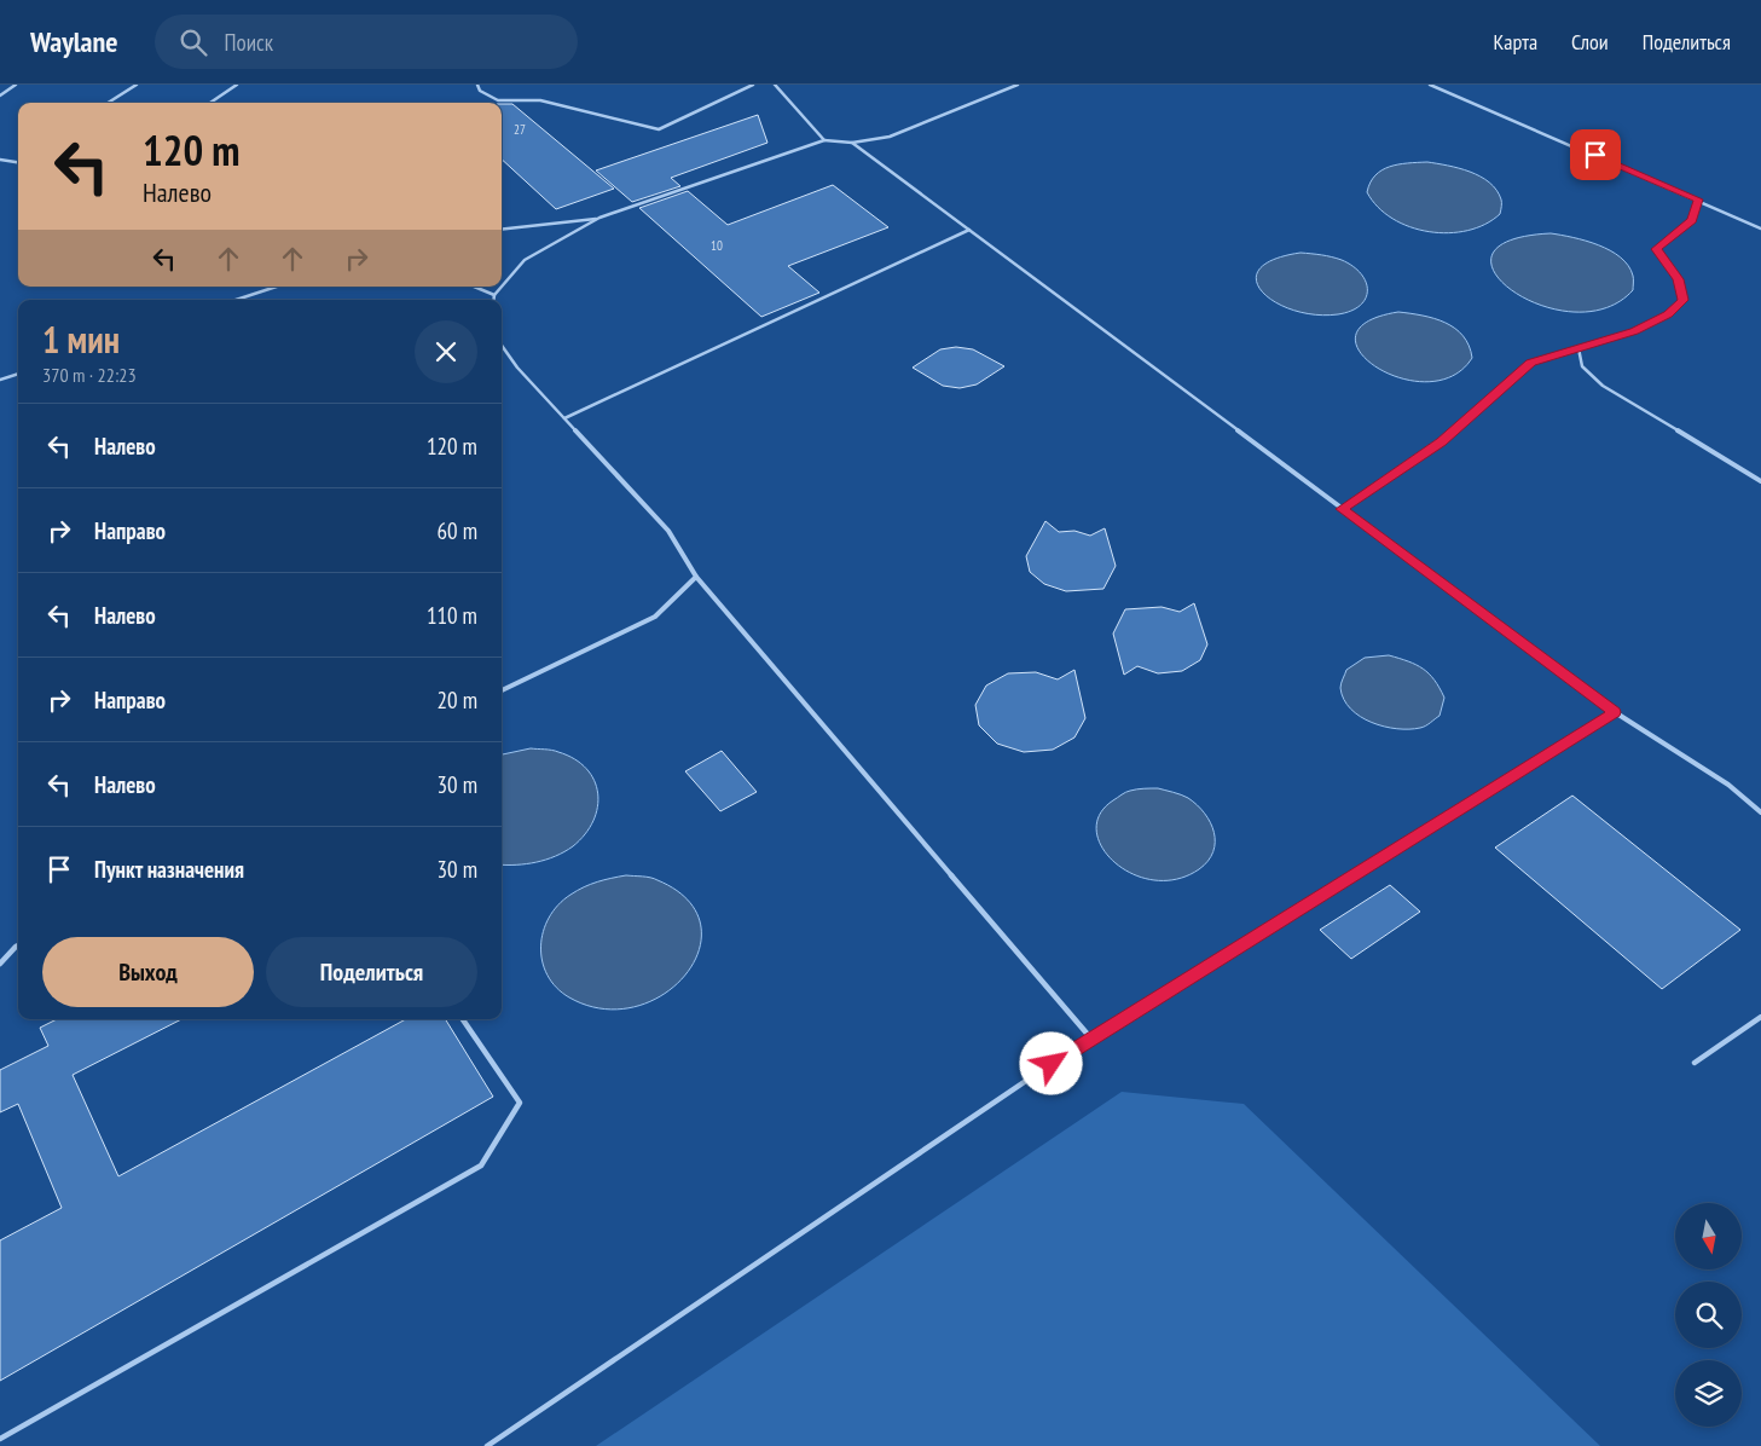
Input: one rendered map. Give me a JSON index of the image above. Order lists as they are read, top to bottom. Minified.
{"house_numbers":["27","10"],"north":"bottom","page":{"header":"Waylane","search":"Поиск","nav":["Карта","Слои","Поделиться"],"turn":["120 m","Налево"],"heading":["1 мин","370 m · 22:23"],"list":[{"name":"Налево","value":"120 m"},{"name":"Направо","value":"60 m"},{"name":"Налево","value":"110 m"},{"name":"Направо","value":"20 m"},{"name":"Налево","value":"30 m"},{"name":"Пункт назначения","value":"30 m"}],"buttons":["Выход","Поделиться"]}}
